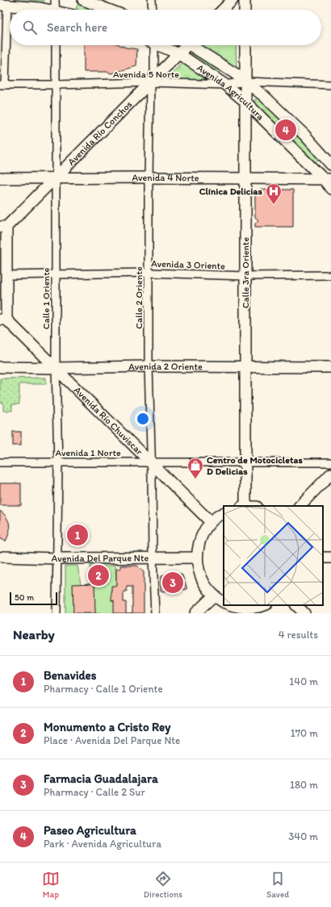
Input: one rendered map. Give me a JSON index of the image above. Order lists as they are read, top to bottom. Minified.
{"streets":{"main road":["Avenida Agricultura","Avenida Río Conchos","Avenida 4 Norte","Calle 3ra Oriente","Avenida 2 Oriente","Avenida Río Chuviscar","Avenida Del Parque Nte"],"street":["Avenida 5 Norte","Avenida 3 Oriente","Calle 2 Oriente","Calle 1 Oriente","Avenida 1 Norte"]},"crossings":[["Avenida 5 Norte","Avenida Agricultura"],["Avenida 5 Norte","Avenida Río Conchos"],["Avenida 5 Norte","Calle 3ra Oriente"],["Avenida 5 Norte","Calle 2 Oriente"],["Avenida 5 Norte","Calle 1 Oriente"],["Avenida Agricultura","Avenida Río Conchos"],["Avenida Agricultura","Avenida 4 Norte"],["Avenida Agricultura","Calle 3ra Oriente"],["Avenida Río Conchos","Avenida 4 Norte"],["Avenida Río Conchos","Calle 2 Oriente"],["Avenida Río Conchos","Calle 1 Oriente"],["Avenida 4 Norte","Calle 3ra Oriente"],["Avenida 4 Norte","Calle 2 Oriente"],["Avenida 4 Norte","Calle 1 Oriente"],["Avenida 3 Oriente","Calle 3ra Oriente"],["Avenida 3 Oriente","Calle 2 Oriente"],["Avenida 3 Oriente","Calle 1 Oriente"],["Calle 3ra Oriente","Avenida 2 Oriente"],["Calle 3ra Oriente","Avenida 1 Norte"],["Calle 2 Oriente","Avenida 2 Oriente"],["Calle 2 Oriente","Avenida Río Chuviscar"],["Calle 2 Oriente","Avenida 1 Norte"],["Calle 2 Oriente","Avenida Del Parque Nte"],["Calle 1 Oriente","Avenida 2 Oriente"],["Calle 1 Oriente","Avenida Río Chuviscar"],["Calle 1 Oriente","Avenida 1 Norte"],["Calle 1 Oriente","Avenida Del Parque Nte"],["Avenida 2 Oriente","Avenida Río Chuviscar"],["Avenida Río Chuviscar","Avenida 1 Norte"]],"places":{"hospital":["Clínica Delicias"],"shop":["Centro de Motocicletas D Delicias"]},"scale_bar":"50 m","page":{"search":"Search here","pins":["4","1","2","3"],"scale":"50 m","heading":["Nearby","4 results"],"list":[{"mark":"1","name":"Benavides","note":"Pharmacy · Calle 1 Oriente","value":"140 m"},{"mark":"2","name":"Monumento a Cristo Rey","note":"Place · Avenida Del Parque Nte","value":"170 m"},{"mark":"3","name":"Farmacia Guadalajara","note":"Pharmacy · Calle 2 Sur","value":"180 m"},{"mark":"4","name":"Paseo Agricultura","note":"Park · Avenida Agricultura","value":"340 m"}],"nav":["Map","Directions","Saved"]}}
